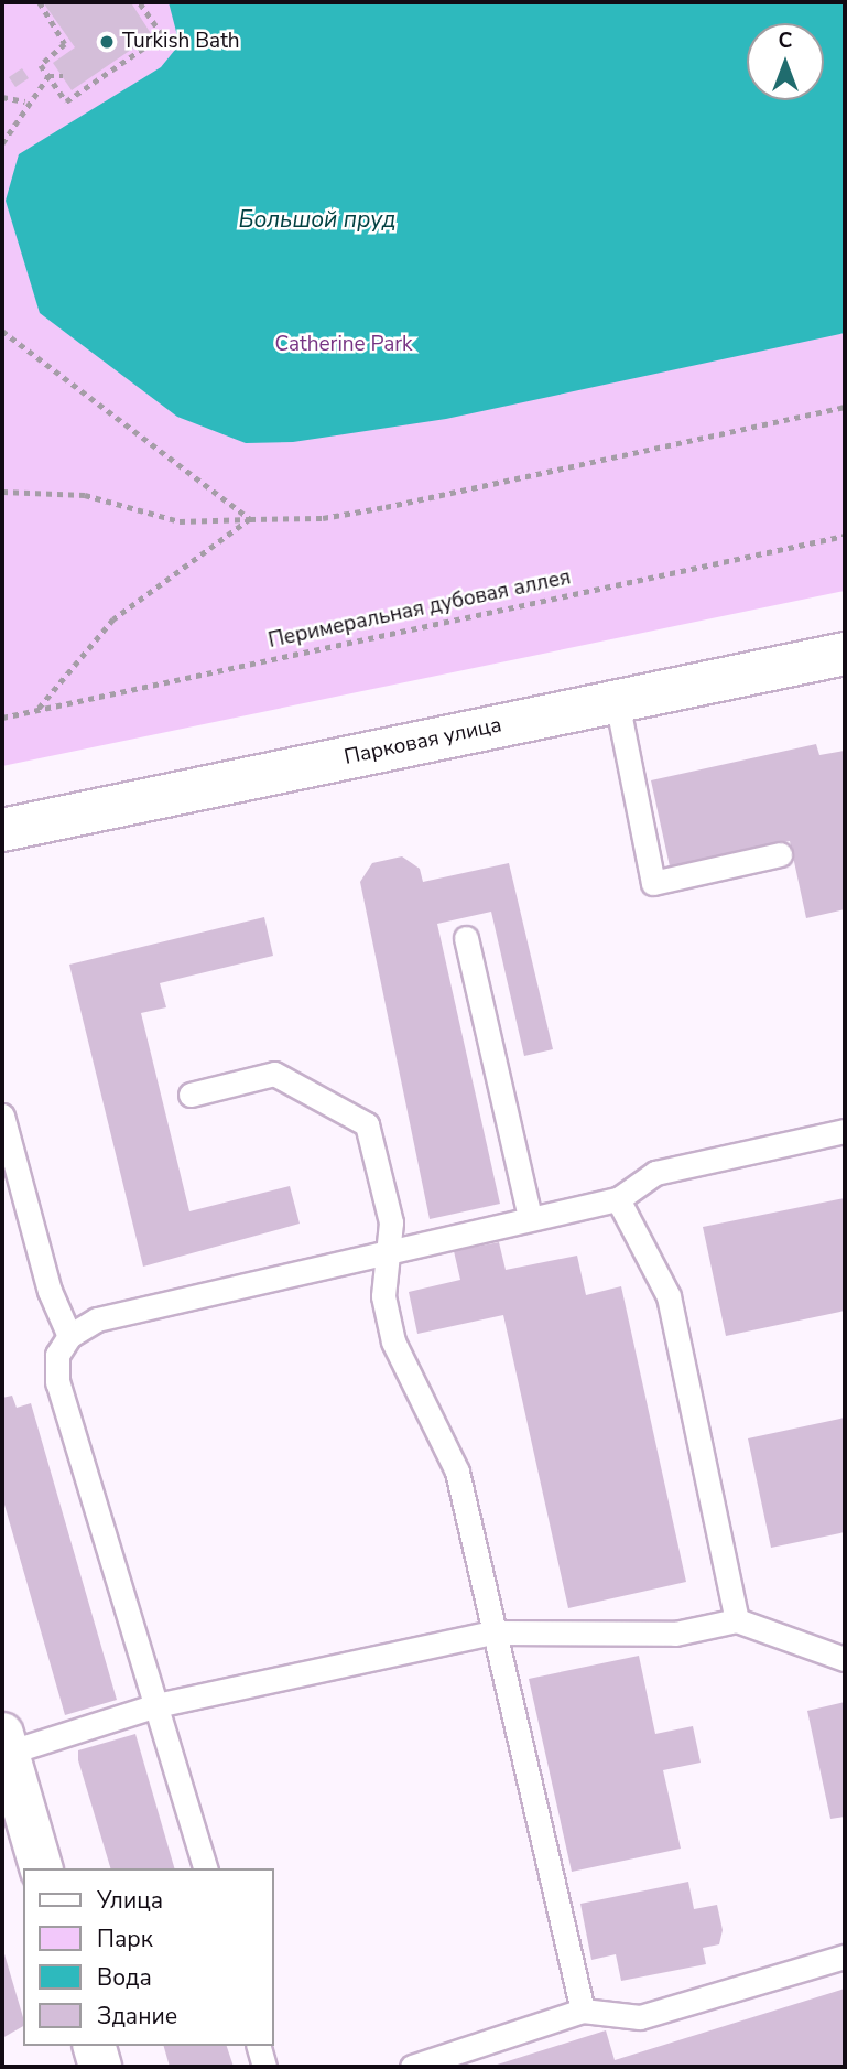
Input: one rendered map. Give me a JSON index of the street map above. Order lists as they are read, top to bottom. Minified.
{"streets":{"main road":["Парковая улица"],"path":["Перимеральная дубовая аллея"]},"water":["Большой пруд"],"parks":["Catherine Park"],"places":["Turkish Bath"],"legend":["Улица","Парк","Вода","Здание"],"north":"top"}
